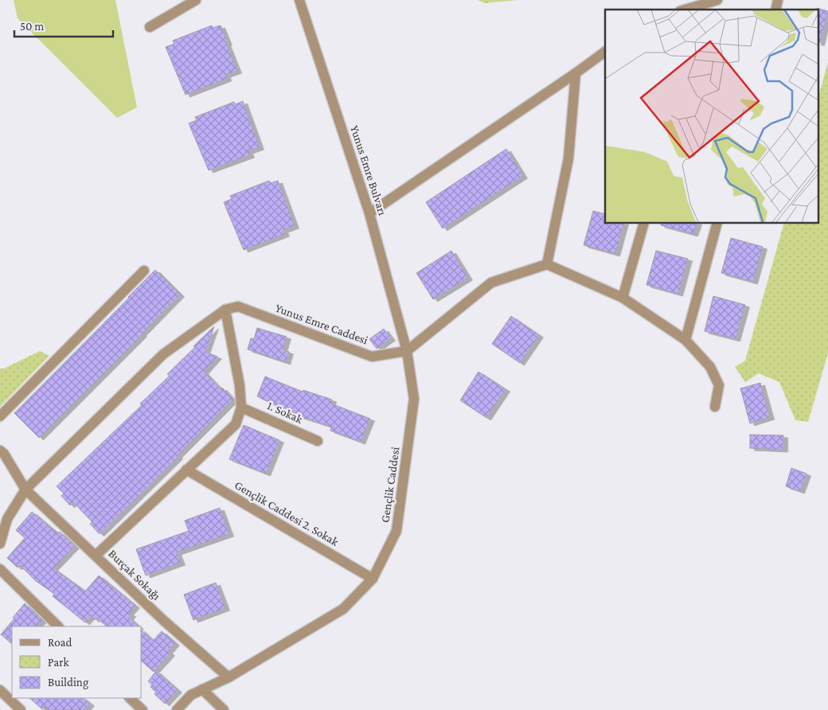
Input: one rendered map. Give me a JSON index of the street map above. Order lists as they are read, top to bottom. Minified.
{"streets":{"street":["Yunus Emre Bulvarı","Yunus Emre Caddesi","1. Sokak","Gençlik Caddesi","Gençlik Caddesi 2. Sokak","Burçak Sokağı"]},"crossings":[["Yunus Emre Bulvarı","Yunus Emre Caddesi"],["Yunus Emre Bulvarı","Gençlik Caddesi"],["Yunus Emre Caddesi","Gençlik Caddesi"],["Gençlik Caddesi","Gençlik Caddesi 2. Sokak"],["Gençlik Caddesi","Burçak Sokağı"]],"legend":["Road","Park","Building"],"scale_bar":"50 m"}
